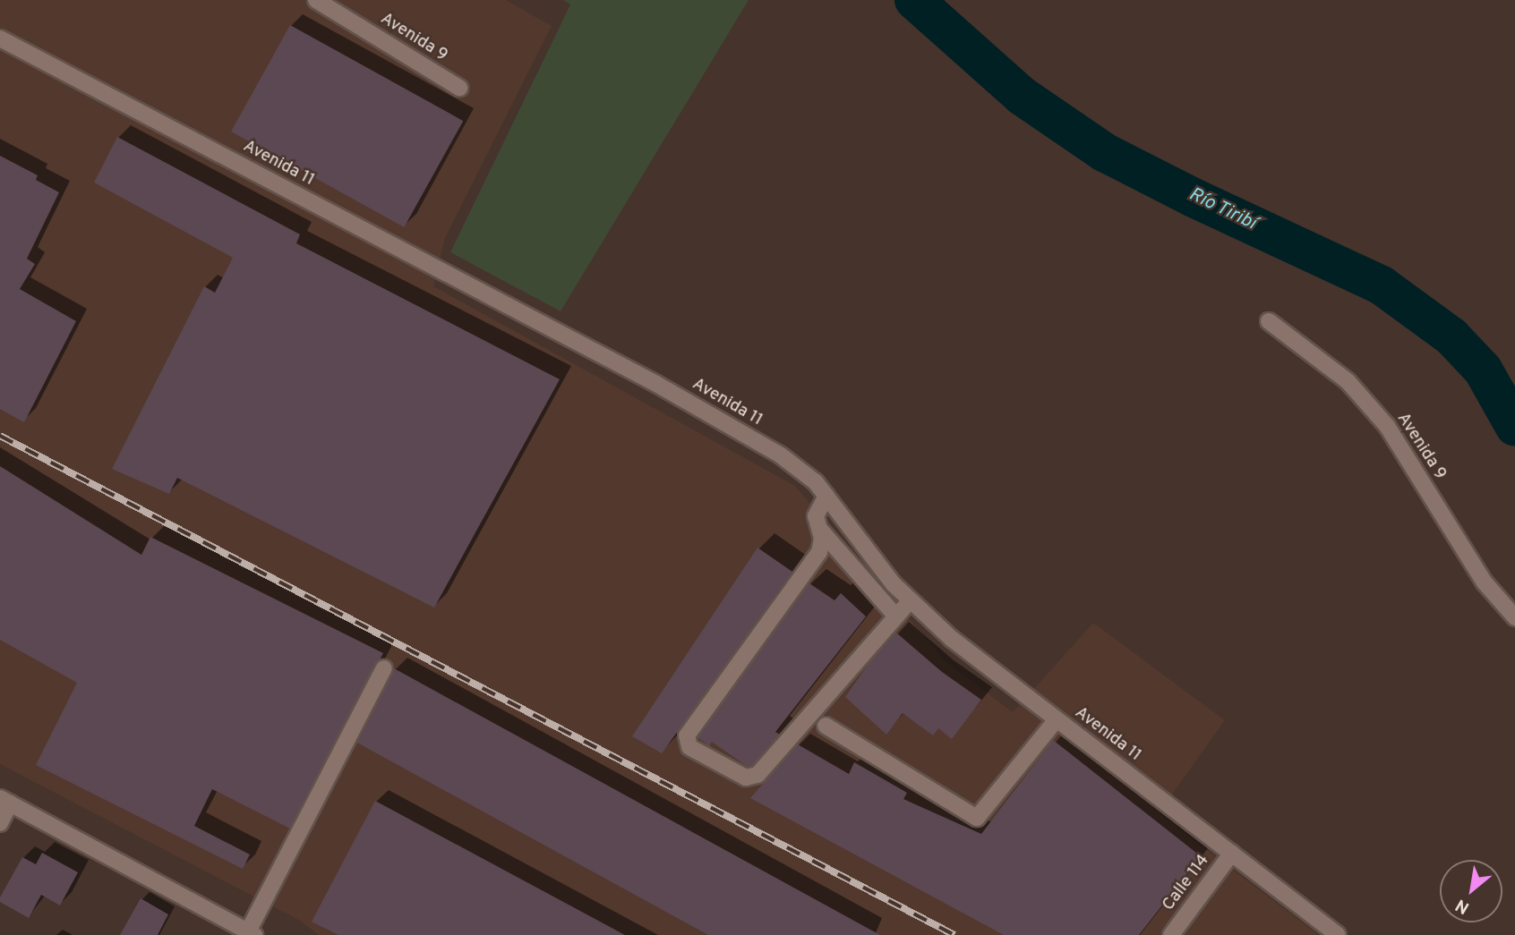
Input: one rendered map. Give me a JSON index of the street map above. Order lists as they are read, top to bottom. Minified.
{"streets":{"street":["Avenida 9","Avenida 11","Calle 114"]},"crossings":[["Avenida 11","Calle 114"]],"water":["Río Tiribí"],"north":"bottom left"}
